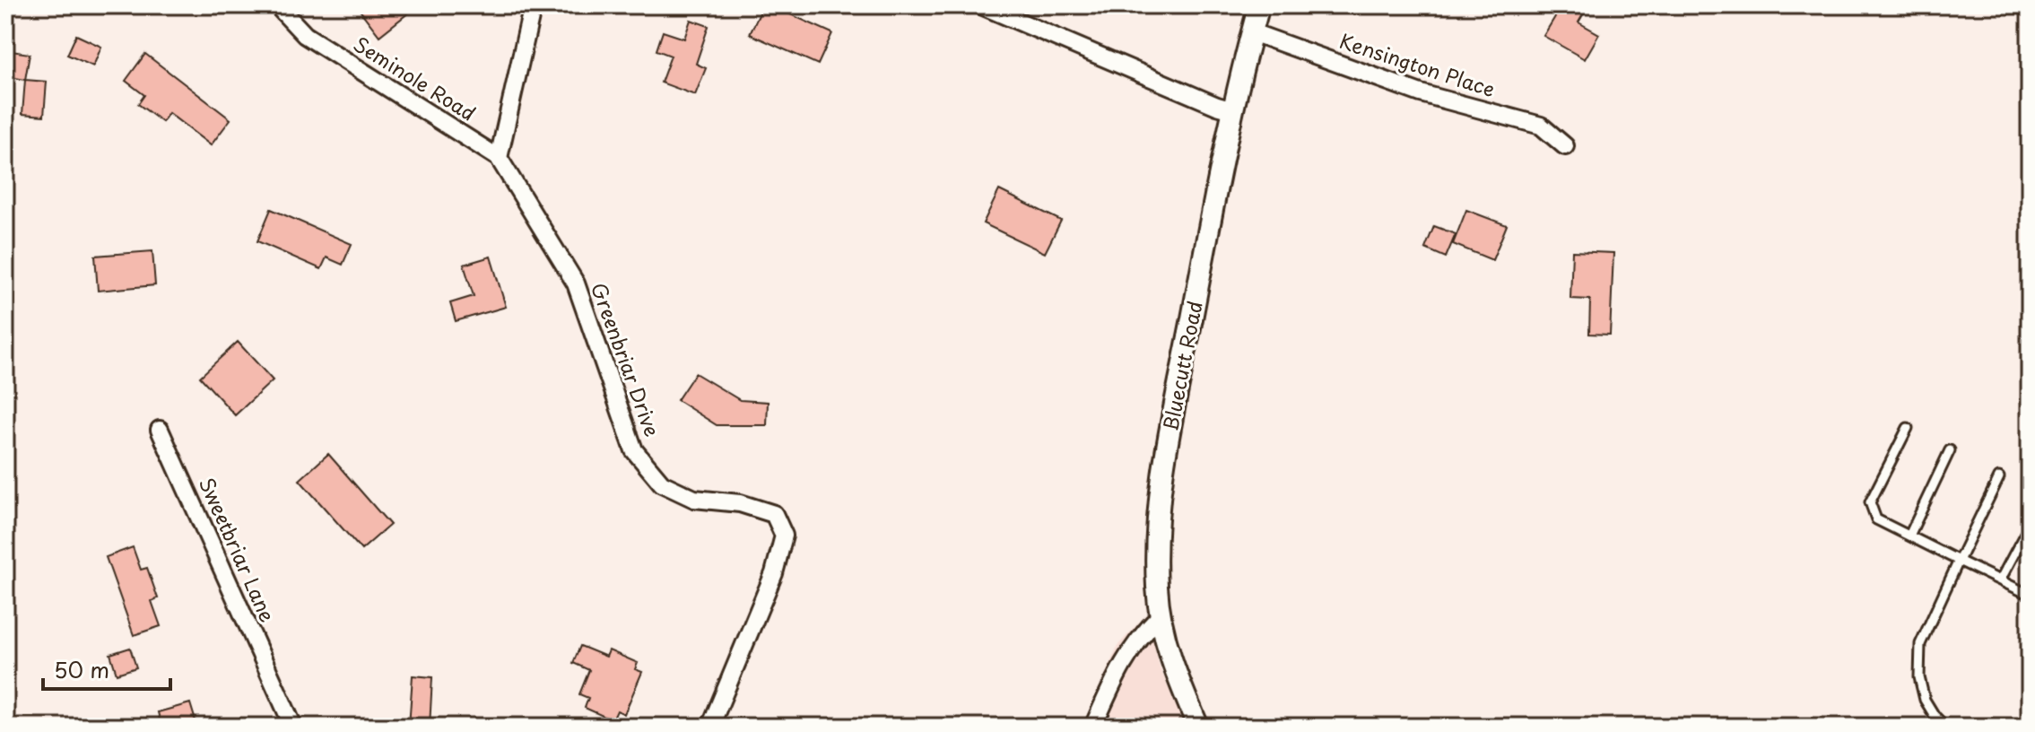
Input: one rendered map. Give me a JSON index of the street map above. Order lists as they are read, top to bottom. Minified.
{"streets":{"street":["Kensington Place","Seminole Road","Greenbriar Drive","Bluecutt Road","Sweetbriar Lane"]},"crossings":[["Kensington Place","Bluecutt Road"],["Seminole Road","Greenbriar Drive"]],"scale_bar":"50 m"}
